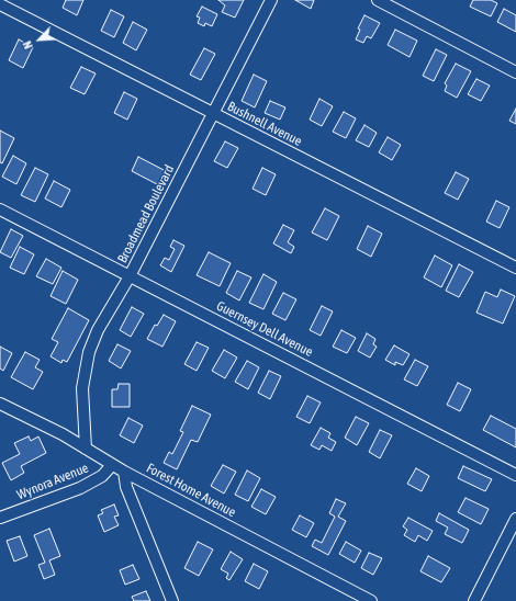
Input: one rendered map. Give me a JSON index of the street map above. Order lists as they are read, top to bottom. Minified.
{"streets":{"street":["Bushnell Avenue","Broadmead Boulevard","Guernsey Dell Avenue","Wynora Avenue","Forest Home Avenue"]},"crossings":[["Bushnell Avenue","Broadmead Boulevard"],["Broadmead Boulevard","Guernsey Dell Avenue"],["Broadmead Boulevard","Forest Home Avenue"],["Wynora Avenue","Forest Home Avenue"]],"north":"bottom left"}
